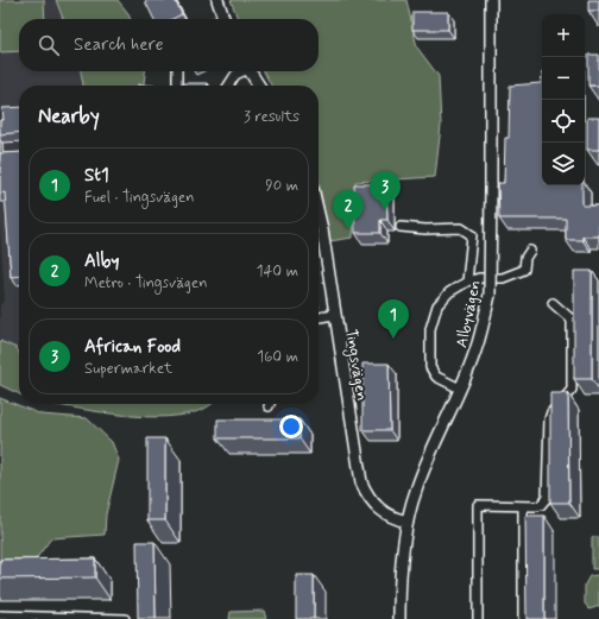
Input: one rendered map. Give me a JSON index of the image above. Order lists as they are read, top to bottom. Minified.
{"streets":{"street":["Albyvägen","Tingsvägen"]},"crossings":[["Albyvägen","Tingsvägen"]],"page":{"map_buttons":["+","−"],"search":"Search here","heading":["Nearby","3 results"],"list":[{"mark":"1","name":"St1","note":"Fuel · Tingsvägen","value":"90 m"},{"mark":"2","name":"Alby","note":"Metro · Tingsvägen","value":"140 m"},{"mark":"3","name":"African Food","note":"Supermarket","value":"160 m"}],"pins":["3","2","1"]}}
